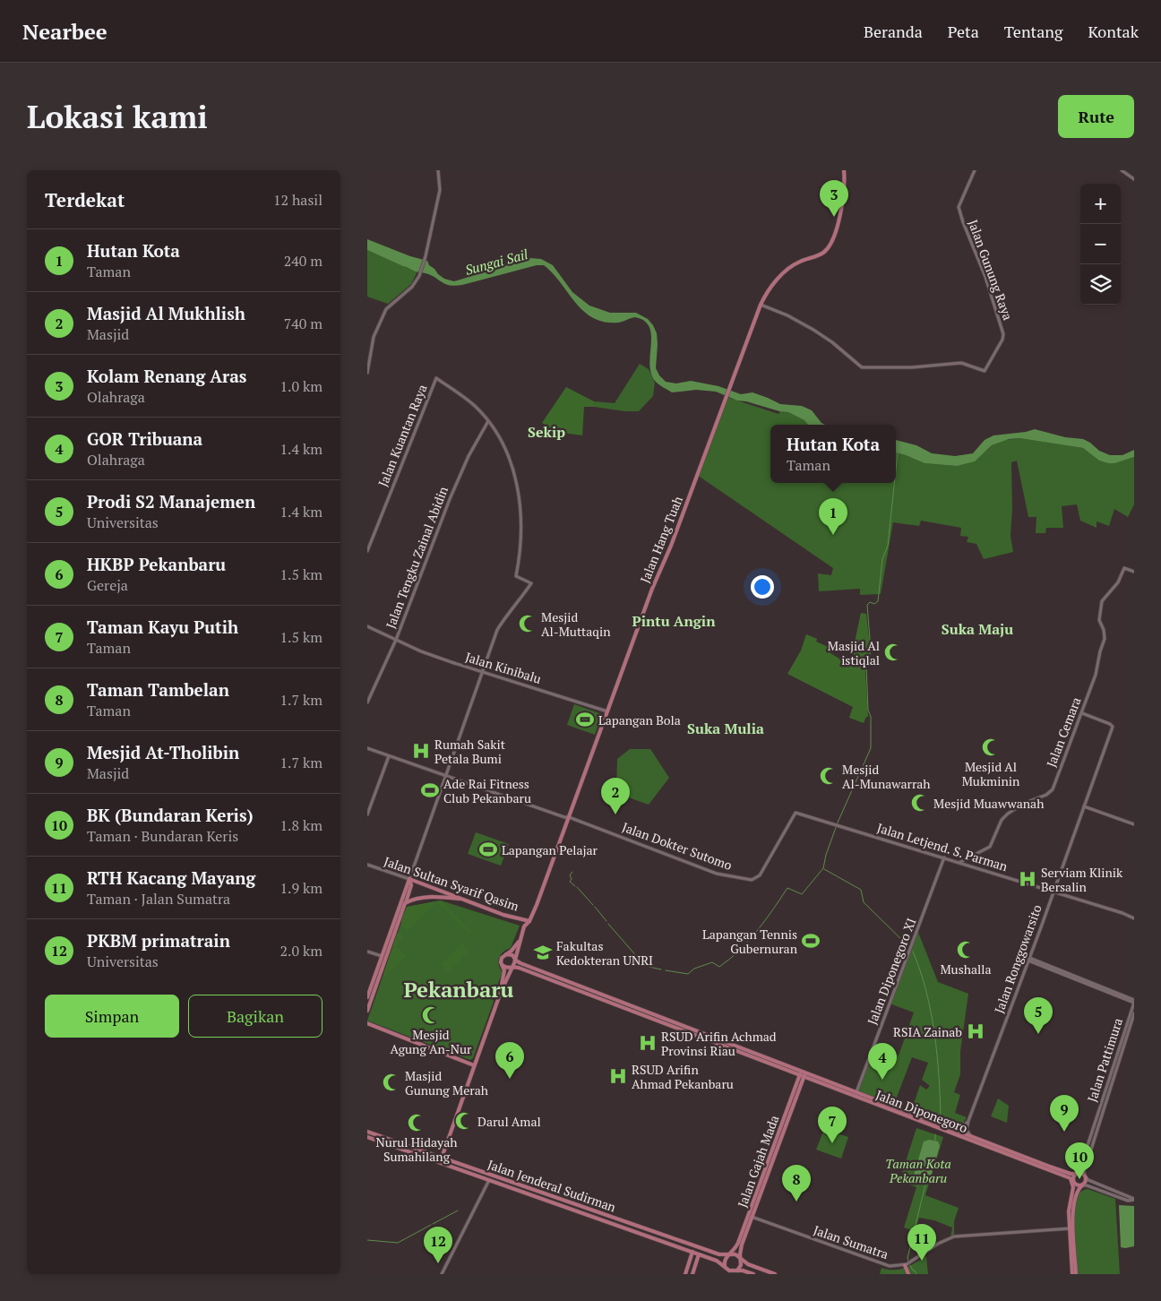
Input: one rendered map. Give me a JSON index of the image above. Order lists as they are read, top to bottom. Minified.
{"streets":{"main road":["Jalan Hang Tuah","Jalan Sultan Syarif Qasim","Jalan Diponegoro","Jalan Gajah Mada","Jalan Jenderal Sudirman"],"street":["Jalan Gunung Raya","Jalan Kuantan Raya","Jalan Tengku Zainal Abidin","Jalan Kinibalu","Jalan Cemara","Jalan Dokter Sutomo","Jalan Letjend. S. Parman","Jalan Ronggowarsito","Jalan Diponegoro XI","Jalan Pattimura","Jalan Sumatra"]},"crossings":[["Jalan Gunung Raya","Jalan Hang Tuah"],["Jalan Kuantan Raya","Jalan Tengku Zainal Abidin"],["Jalan Hang Tuah","Jalan Kinibalu"],["Jalan Hang Tuah","Jalan Dokter Sutomo"],["Jalan Hang Tuah","Jalan Sultan Syarif Qasim"],["Jalan Hang Tuah","Jalan Diponegoro"],["Jalan Tengku Zainal Abidin","Jalan Kinibalu"],["Jalan Cemara","Jalan Letjend. S. Parman"],["Jalan Cemara","Jalan Ronggowarsito"],["Jalan Dokter Sutomo","Jalan Letjend. S. Parman"],["Jalan Letjend. S. Parman","Jalan Ronggowarsito"],["Jalan Letjend. S. Parman","Jalan Diponegoro XI"],["Jalan Ronggowarsito","Jalan Diponegoro"],["Jalan Diponegoro XI","Jalan Diponegoro"],["Jalan Pattimura","Jalan Diponegoro"],["Jalan Diponegoro","Jalan Gajah Mada"],["Jalan Gajah Mada","Jalan Jenderal Sudirman"],["Jalan Gajah Mada","Jalan Sumatra"]],"districts":["Sekip","Pintu Angin","Suka Maju","Suka Mulia","Pekanbaru"],"water":["Sungai Sail"],"parks":["Taman Kota Pekanbaru"],"places":{"mosque":["Mesjid Al-Muttaqin","Masjid Al istiqlal","Mesjid Al Mukminin","Mesjid Al-Munawarrah","Mesjid Muawwanah","Mushalla","Mesjid Agung An-Nur","Masjid Gunung Merah","Darul Amal","Nurul Hidayah Sumahilang"],"sports":["Lapangan Bola","Ade Rai Fitness Club Pekanbaru","Lapangan Pelajar","Lapangan Tennis Gubernuran"],"hospital":["Rumah Sakit Petala Bumi","Serviam Klinik Bersalin","RSIA Zainab","RSUD Arifin Achmad Provinsi Riau","RSUD Arifin Ahmad Pekanbaru"],"school or university":["Fakultas Kedokteran UNRI"]},"page":{"header":"Nearbee","nav":["Beranda","Peta","Tentang","Kontak"],"buttons":["Rute",["Simpan","Bagikan"]],"title":"Lokasi kami","heading":["Terdekat","12 hasil"],"pins":["3","1","2","5","6","4","9","7","10","8","11","12"],"map_buttons":["+","−"],"list":[{"mark":"1","name":"Hutan Kota","note":"Taman","value":"240 m"},{"mark":"2","name":"Masjid Al Mukhlish","note":"Masjid","value":"740 m"},{"mark":"3","name":"Kolam Renang Aras","note":"Olahraga","value":"1.0 km"},{"mark":"4","name":"GOR Tribuana","note":"Olahraga","value":"1.4 km"},{"mark":"5","name":"Prodi S2 Manajemen","note":"Universitas","value":"1.4 km"},{"mark":"6","name":"HKBP Pekanbaru","note":"Gereja","value":"1.5 km"},{"mark":"7","name":"Taman Kayu Putih","note":"Taman","value":"1.5 km"},{"mark":"8","name":"Taman Tambelan","note":"Taman","value":"1.7 km"},{"mark":"9","name":"Mesjid At-Tholibin","note":"Masjid","value":"1.7 km"},{"mark":"10","name":"BK (Bundaran Keris)","note":"Taman · Bundaran Keris","value":"1.8 km"},{"mark":"11","name":"RTH Kacang Mayang","note":"Taman · Jalan Sumatra","value":"1.9 km"},{"mark":"12","name":"PKBM primatrain","note":"Universitas","value":"2.0 km"}],"popup":["Hutan Kota","Taman"]}}
